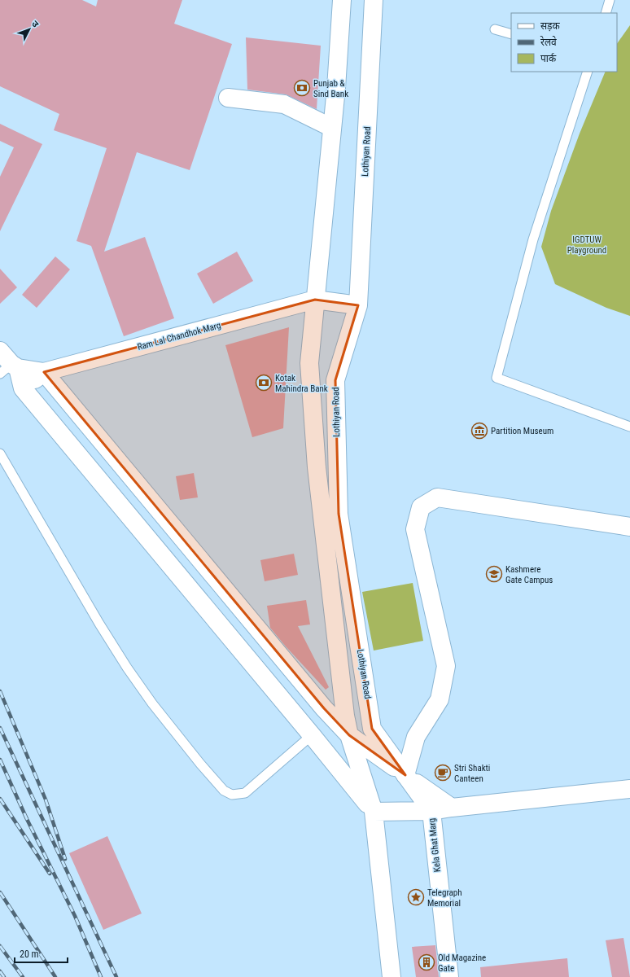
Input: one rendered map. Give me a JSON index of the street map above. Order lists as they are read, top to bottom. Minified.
{"streets":{"street":["Lothiyan Road","Ram Lal Chandhok Marg","Kela Ghat Marg"]},"crossings":[["Lothiyan Road","Kela Ghat Marg"]],"parks":["IGDTUW Playground"],"places":{"bank":["Punjab & Sind Bank","Kotak Mahindra Bank"],"museum":["Partition Museum"],"school or university":["Kashmere Gate Campus"],"cafe":["Stri Shakti Canteen"],"place":["Telegraph Memorial"],"building":["Old Magazine Gate"]},"legend":["सड़क","रेलवे","पार्क"],"scale_bar":"20 m","north":"top right"}
